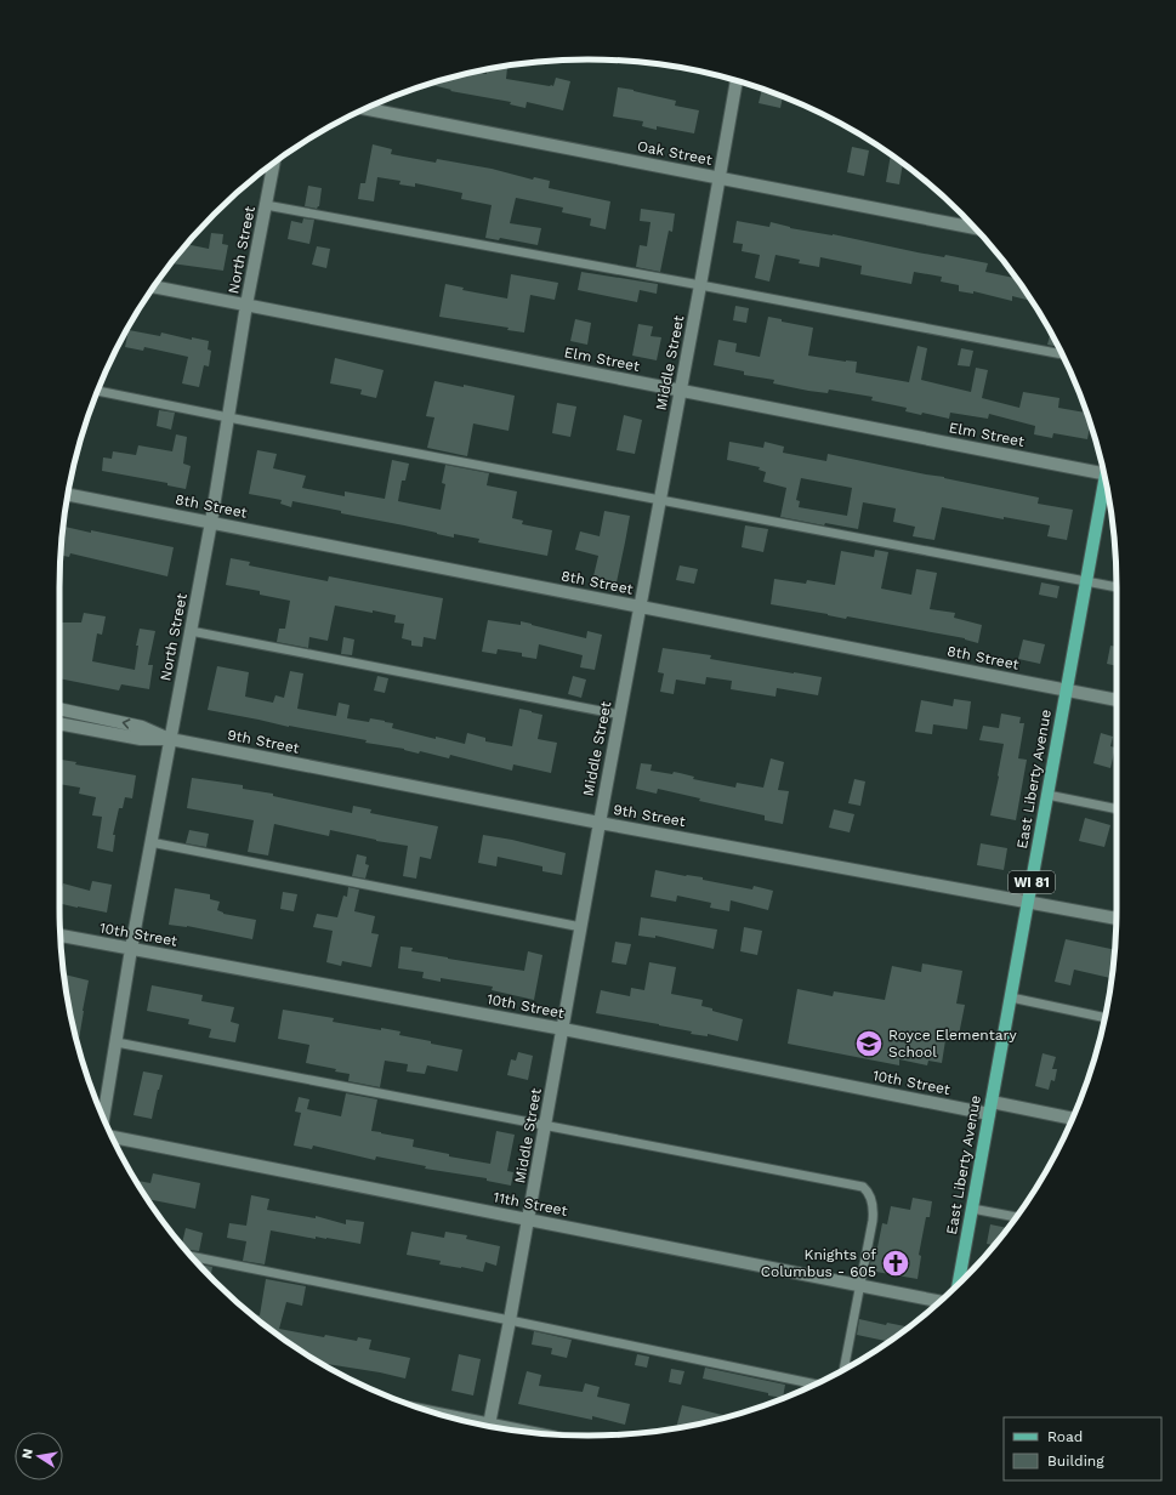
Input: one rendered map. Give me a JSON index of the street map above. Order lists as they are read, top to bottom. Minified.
{"streets":{"main road":["East Liberty Avenue","WI 81"],"street":["Oak Street","North Street","Elm Street","Middle Street","8th Street","9th Street","10th Street","11th Street"]},"crossings":[["Oak Street","Middle Street"],["North Street","Elm Street"],["North Street","8th Street"],["North Street","9th Street"],["North Street","10th Street"],["Elm Street","Middle Street"],["Middle Street","8th Street"],["Middle Street","9th Street"],["Middle Street","10th Street"],["Middle Street","11th Street"],["8th Street","East Liberty Avenue"],["9th Street","East Liberty Avenue"],["East Liberty Avenue","10th Street"]],"places":{"school or university":["Royce Elementary School"],"church":["Knights of Columbus - 605"]},"legend":["Road","Building"],"north":"left"}
